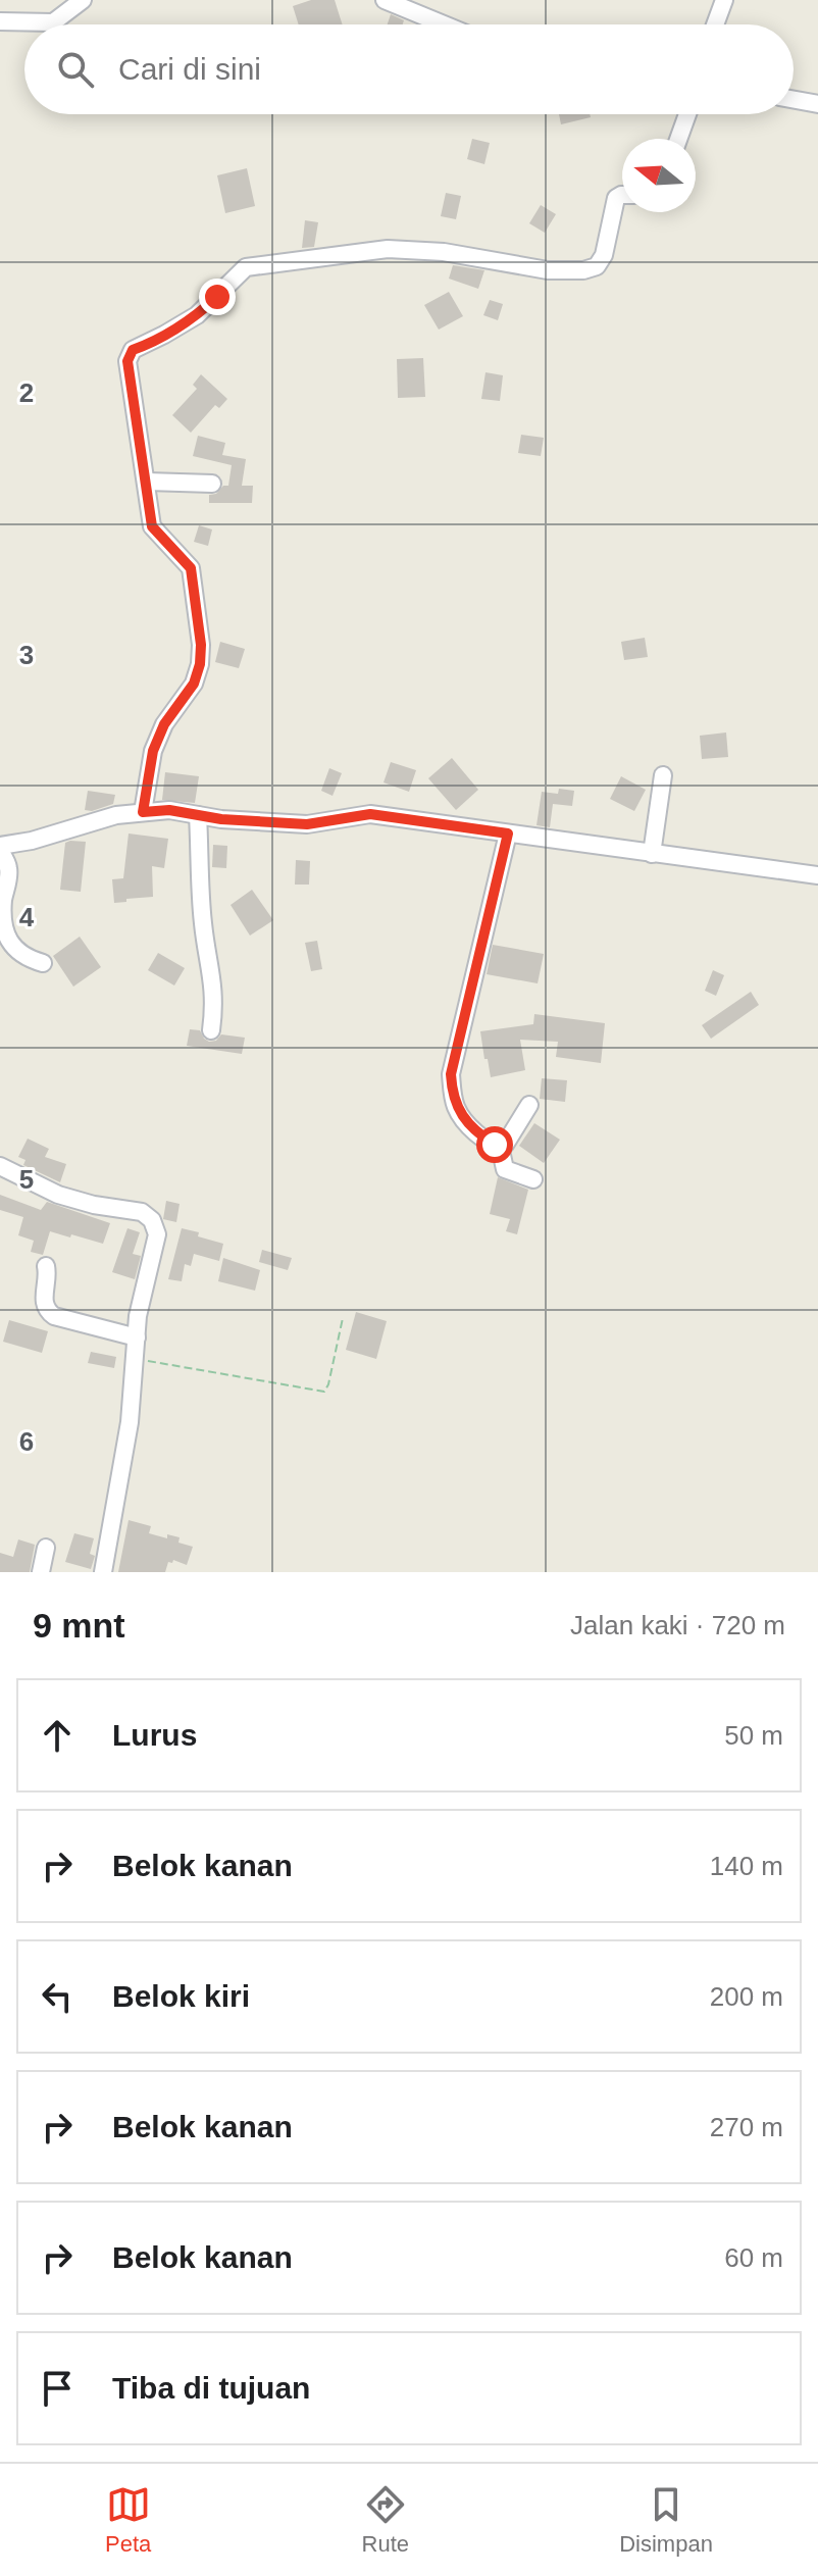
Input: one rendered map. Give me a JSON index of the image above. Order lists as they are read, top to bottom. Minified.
{"north":"left","page":{"search":"Cari di sini","heading":["9 mnt","Jalan kaki · 720 m"],"list":[["Lurus","50 m"],["Belok kanan","140 m"],["Belok kiri","200 m"],["Belok kanan","270 m"],["Belok kanan","60 m"],"Tiba di tujuan"],"nav":["Peta","Rute","Disimpan"]},"grid":{"rows":["2","3","4","5","6"]}}
